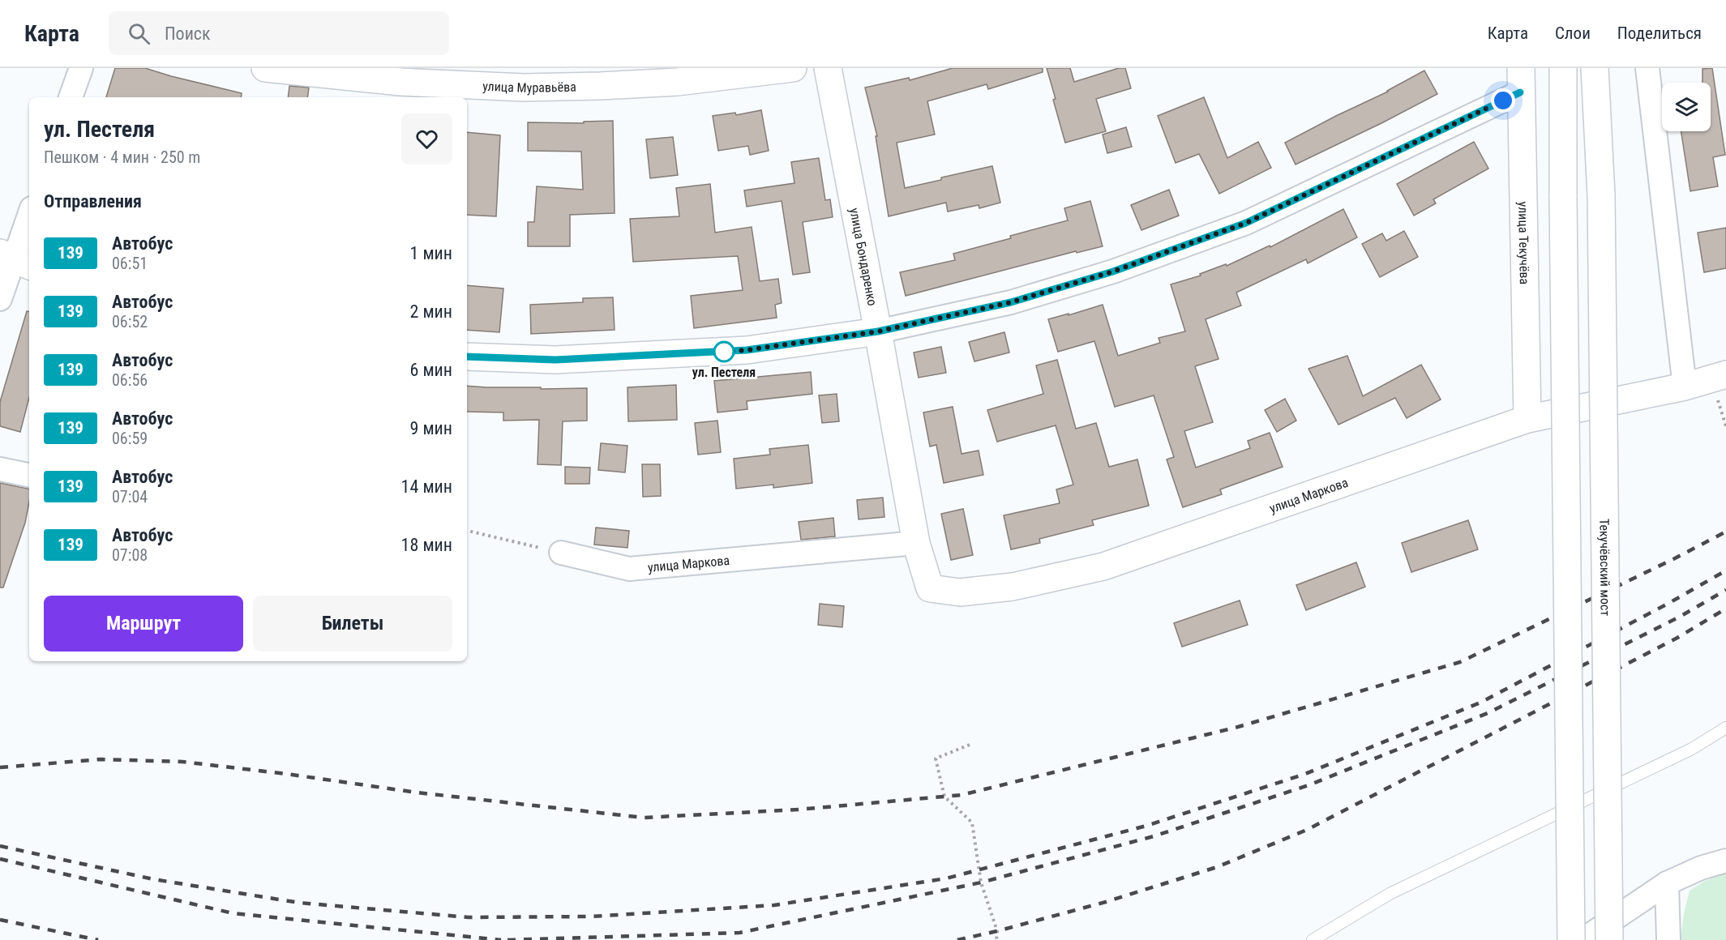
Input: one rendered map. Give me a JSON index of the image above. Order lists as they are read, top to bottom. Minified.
{"streets":{"street":["улица Муравьёва","улица Текучёва","улица Бондаренко","улица Маркова","Текучёвский мост"]},"crossings":[["улица Текучёва","улица Маркова"],["улица Бондаренко","улица Маркова"]],"places":["ул. Пестеля"],"lines":["bus line 139"],"page":{"header":"Карта","search":"Поиск","nav":["Карта","Слои","Поделиться"],"heading":[["ул. Пестеля","Пешком · 4 мин · 250 m"],"Отправления"],"list":[{"mark":"139","name":"Автобус","note":"06:51","value":"1 мин"},{"mark":"139","name":"Автобус","note":"06:52","value":"2 мин"},{"mark":"139","name":"Автобус","note":"06:56","value":"6 мин"},{"mark":"139","name":"Автобус","note":"06:59","value":"9 мин"},{"mark":"139","name":"Автобус","note":"07:04","value":"14 мин"},{"mark":"139","name":"Автобус","note":"07:08","value":"18 мин"}],"buttons":["Маршрут","Билеты"]}}
